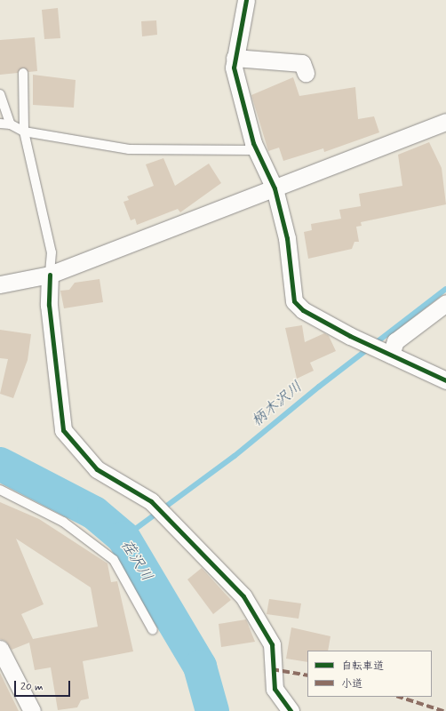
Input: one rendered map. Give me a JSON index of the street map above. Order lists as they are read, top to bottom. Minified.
{"water":["柄木沢川","荏沢川"],"legend":["自転車道","小道"],"scale_bar":"20 m"}
